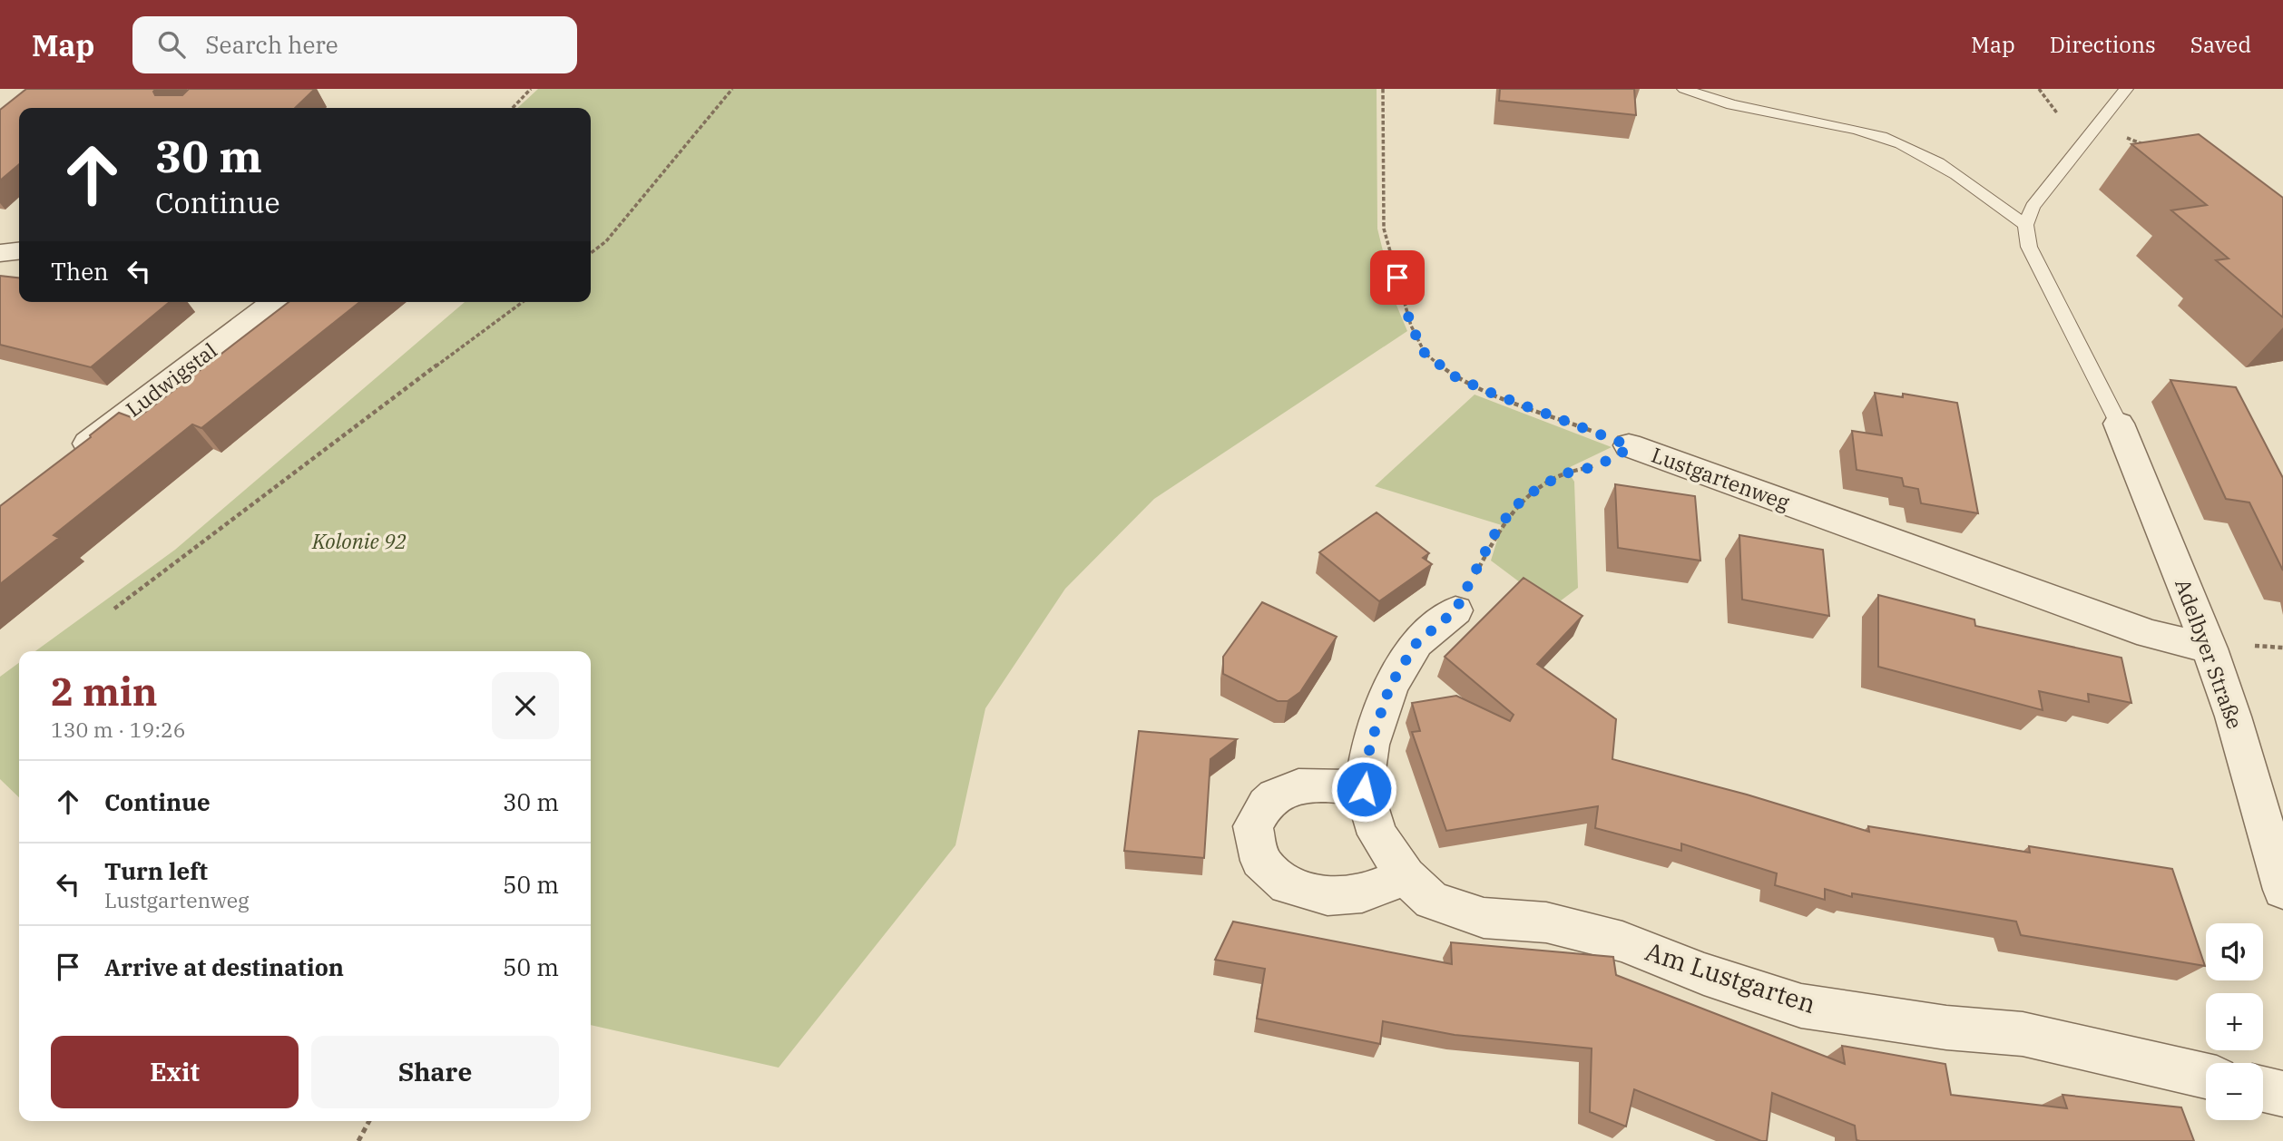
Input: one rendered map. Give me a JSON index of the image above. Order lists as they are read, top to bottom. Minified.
{"streets":{"street":["Ludwigstal","Lustgartenweg","Adelbyer Straße","Am Lustgarten"]},"crossings":[["Lustgartenweg","Adelbyer Straße"]],"parks":["Kolonie 92"],"page":{"header":"Map","search":"Search here","nav":["Map","Directions","Saved"],"turn":["30 m","Continue"],"then":"Then","heading":["2 min","130 m · 19:26"],"list":[{"name":"Continue","value":"30 m"},{"name":"Turn left","note":"Lustgartenweg","value":"50 m"},{"name":"Arrive at destination","value":"50 m"}],"map_buttons":["+","−"],"buttons":["Exit","Share"]}}
